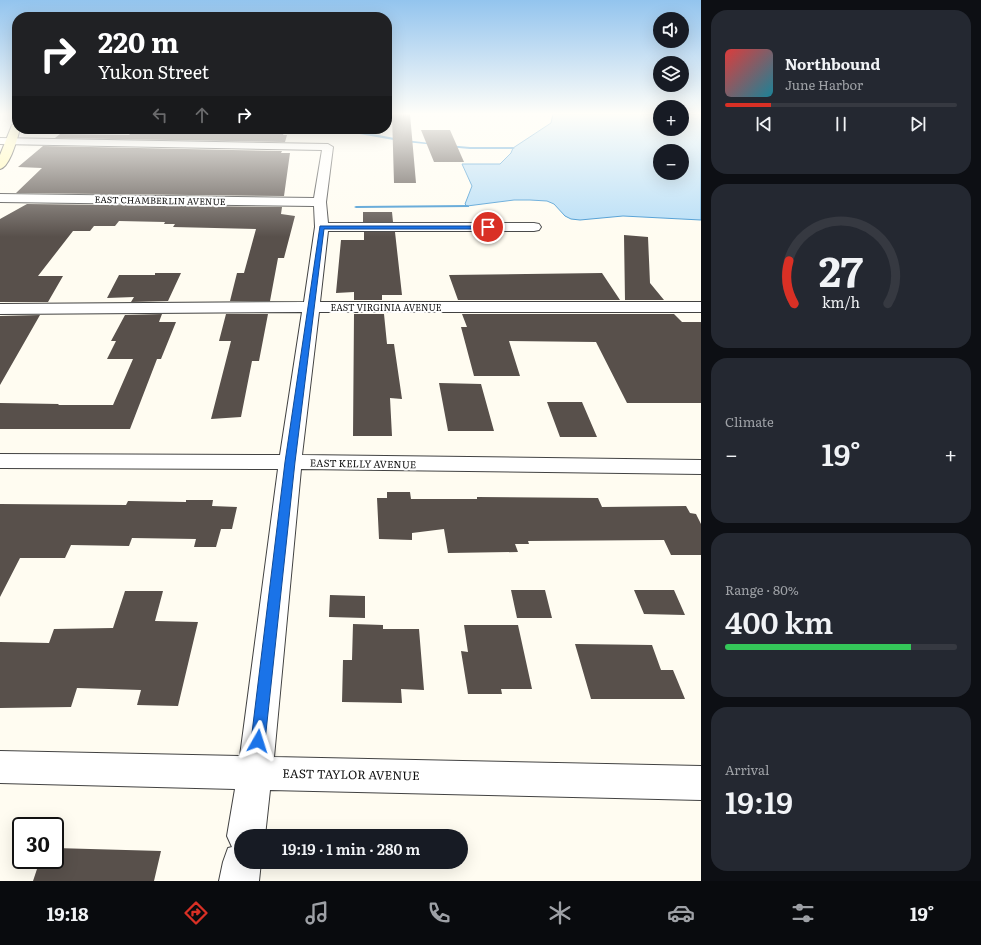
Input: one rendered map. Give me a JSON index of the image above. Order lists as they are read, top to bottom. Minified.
{"streets":{"street":["EAST CHAMBERLIN AVENUE","EAST VIRGINIA AVENUE","EAST KELLY AVENUE","EAST TAYLOR AVENUE"]},"page":{"map_buttons":["+","−"],"turn":["220 m","Yukon Street"],"song":["Northbound","June Harbor"],"tile":["Climate",["Range · 80%","400 km"],["Arrival","19:19"]],"heat":["−","19°","+"],"limit":"30","trip":"19:19 · 1 min · 280 m","tabs":["19:18","19°"],"gauge":["27","km/h"]}}
